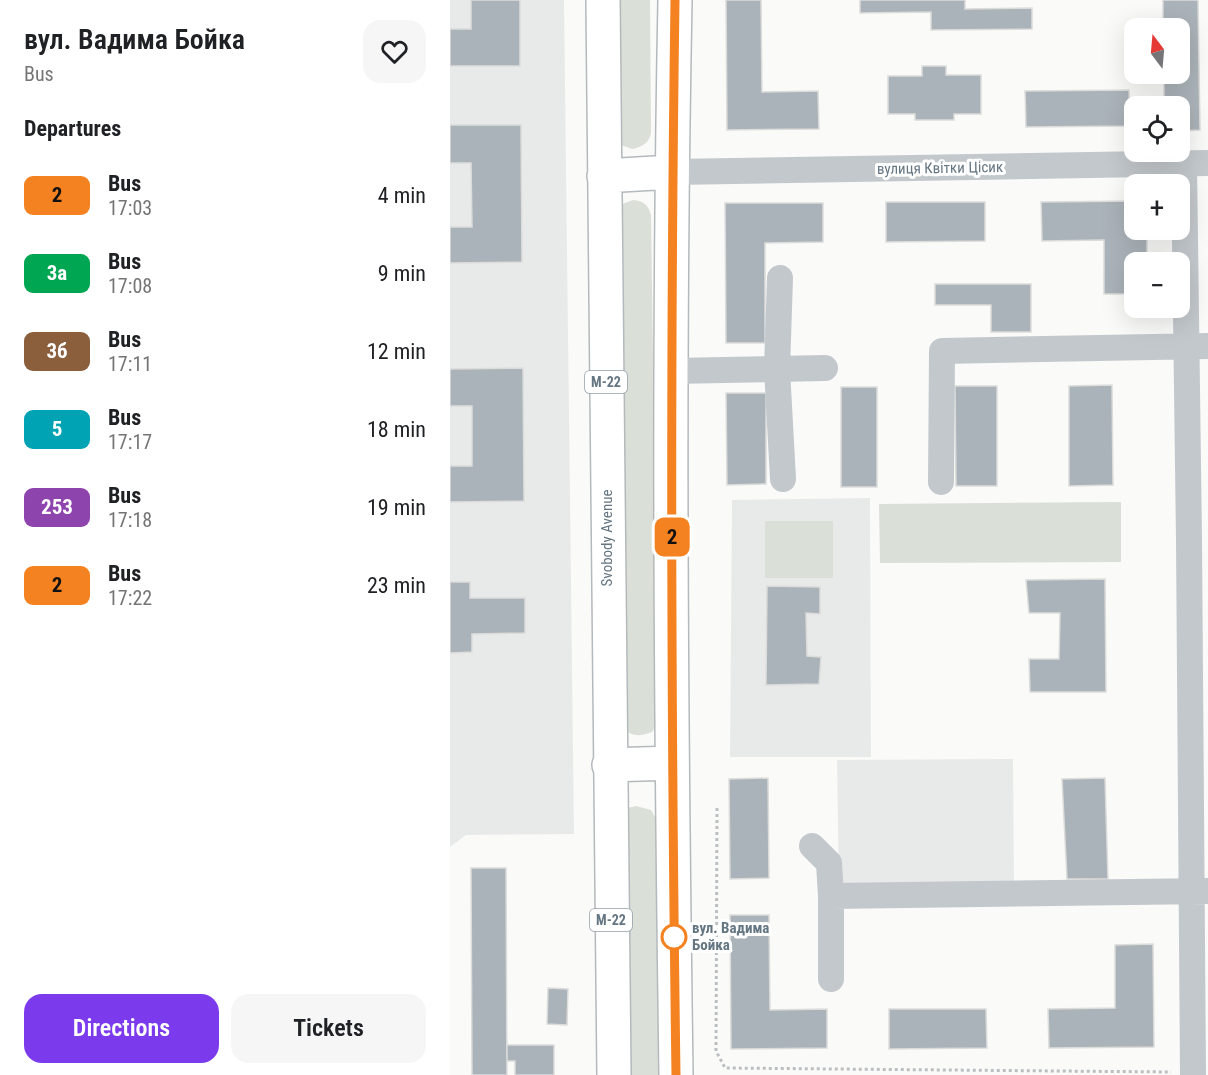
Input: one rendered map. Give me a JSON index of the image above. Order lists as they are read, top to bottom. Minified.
{"streets":{"highway":["М-22","Svobody Avenue"],"street":["вулиця Квітки Цісик"]},"places":["вул. Вадима Бойка"],"lines":["bus line 2"],"north":"top","page":{"heading":[["вул. Вадима Бойка","Bus"],"Departures"],"on_map":"2","map_buttons":["+","−"],"list":[{"mark":"2","name":"Bus","note":"17:03","value":"4 min"},{"mark":"3а","name":"Bus","note":"17:08","value":"9 min"},{"mark":"3б","name":"Bus","note":"17:11","value":"12 min"},{"mark":"5","name":"Bus","note":"17:17","value":"18 min"},{"mark":"253","name":"Bus","note":"17:18","value":"19 min"},{"mark":"2","name":"Bus","note":"17:22","value":"23 min"}],"buttons":["Directions","Tickets"]}}
